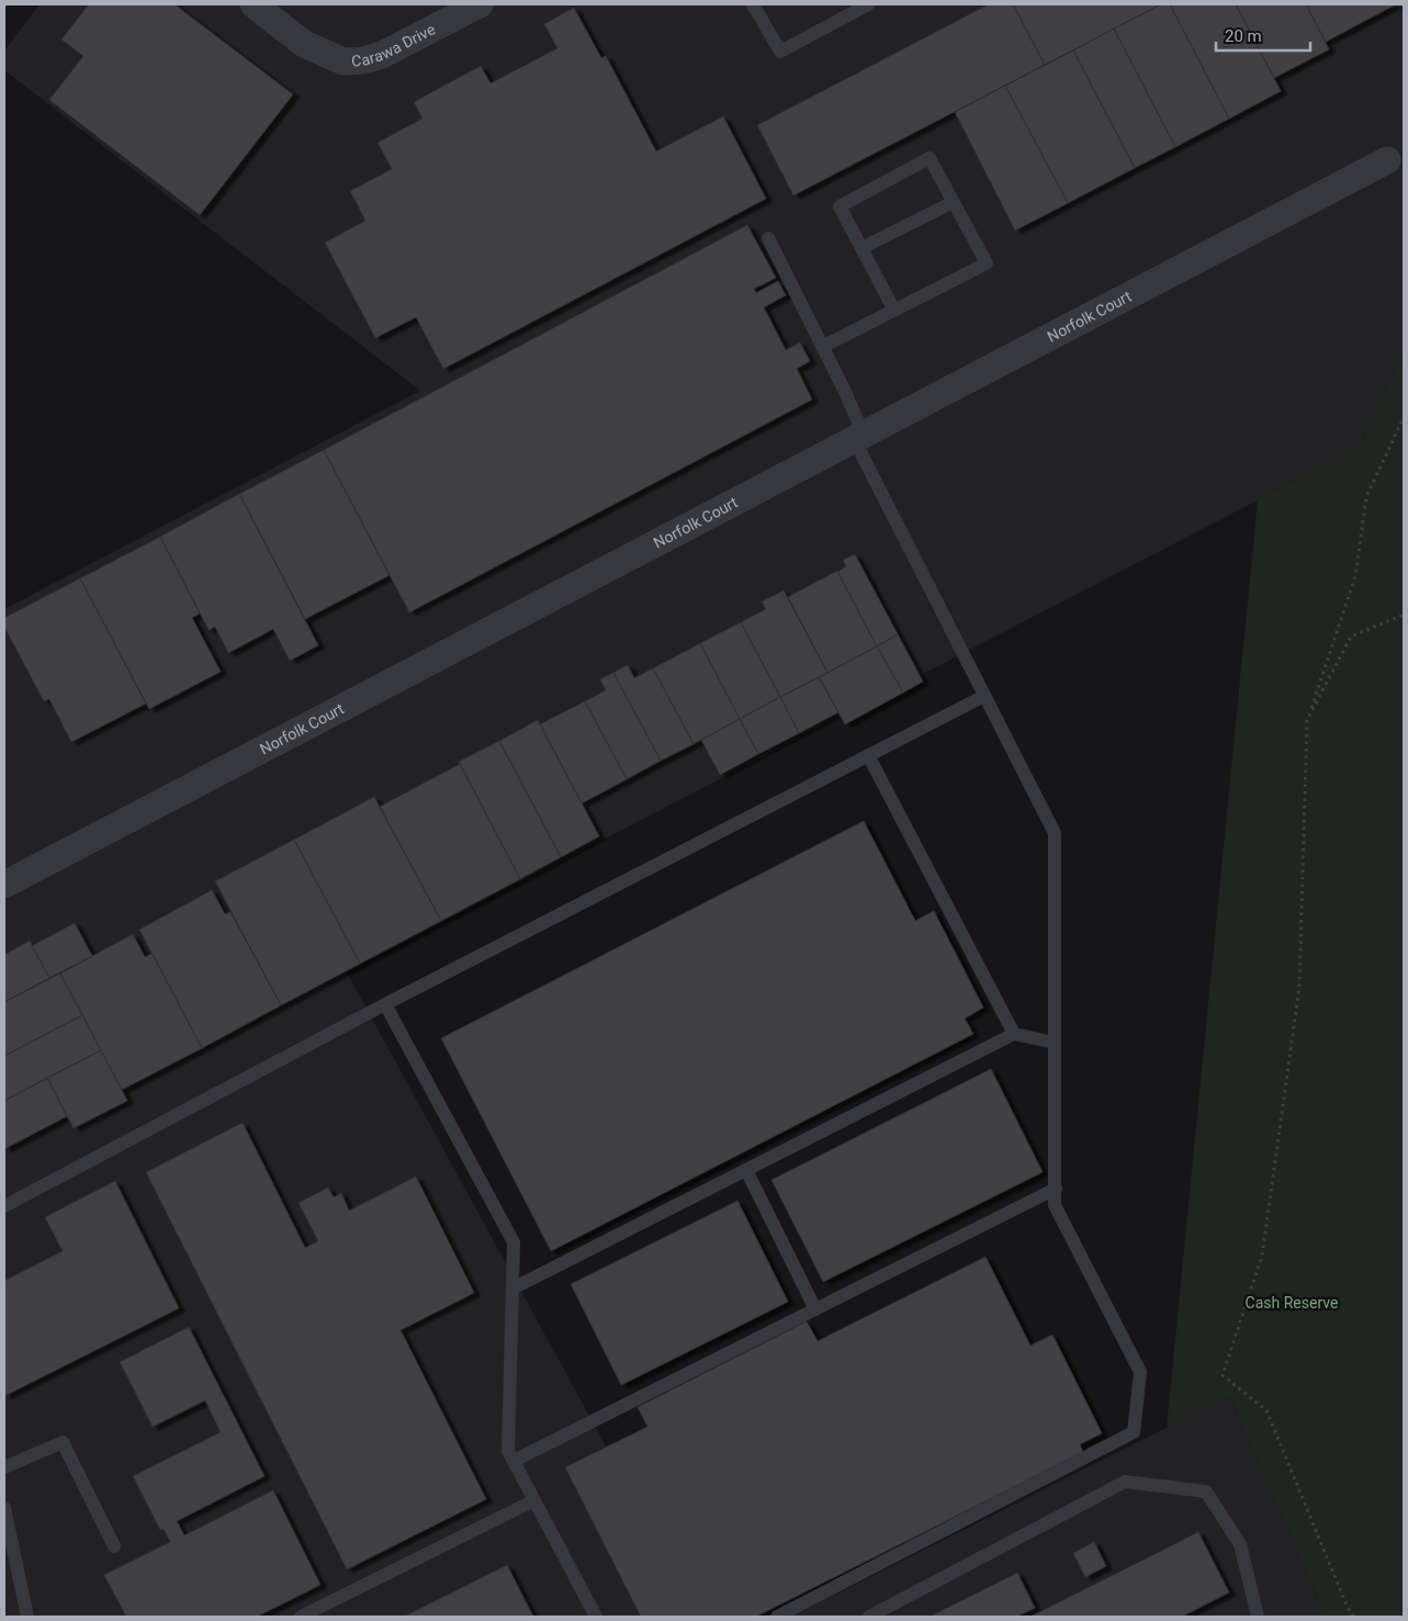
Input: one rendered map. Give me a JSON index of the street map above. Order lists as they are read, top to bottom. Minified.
{"streets":{"street":["Carawa Drive","Norfolk Court"]},"parks":["Cash Reserve"],"scale_bar":"20 m"}
